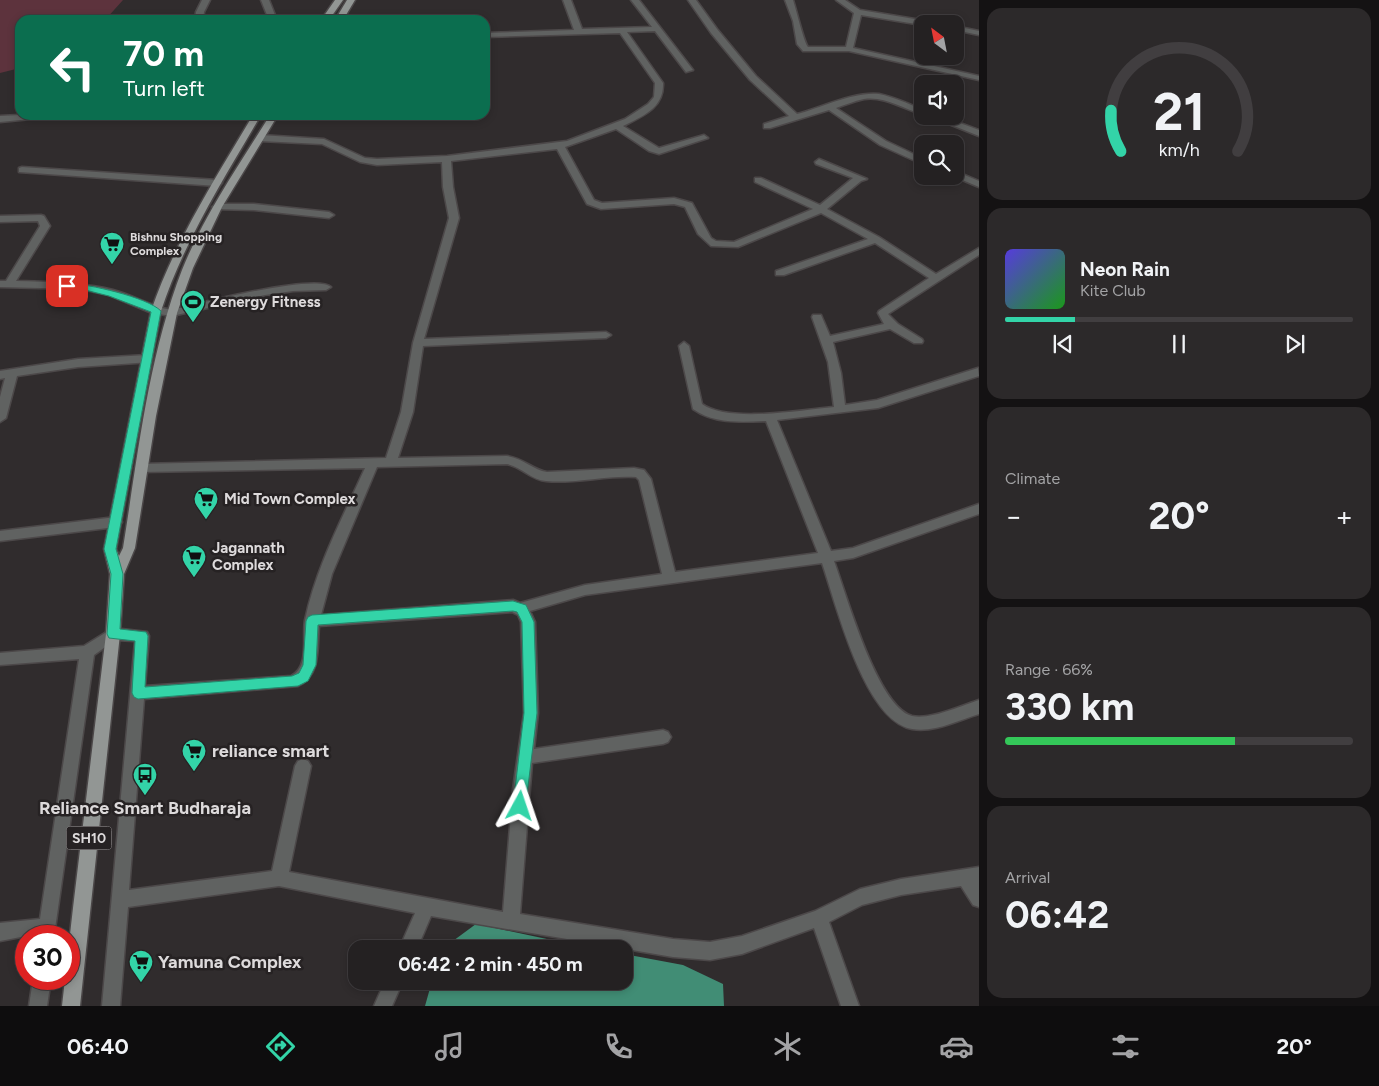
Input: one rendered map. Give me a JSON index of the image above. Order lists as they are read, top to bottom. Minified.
{"streets":{"main road":["SH10"]},"places":{"supermarket":["Bishnu Shopping Complex","Mid Town Complex","Jagannath Complex","reliance smart","Yamuna Complex"],"sports":["Zenergy Fitness"],"bus stop":["Reliance Smart Budharaja"]},"north":"top left","page":{"turn":["70 m","Turn left"],"song":["Neon Rain","Kite Club"],"tile":["Climate",["Range · 66%","330 km"],["Arrival","06:42"]],"heat":["−","20°","+"],"limit":"30","trip":"06:42 · 2 min · 450 m","tabs":["06:40","20°"],"gauge":["21","km/h"]}}
